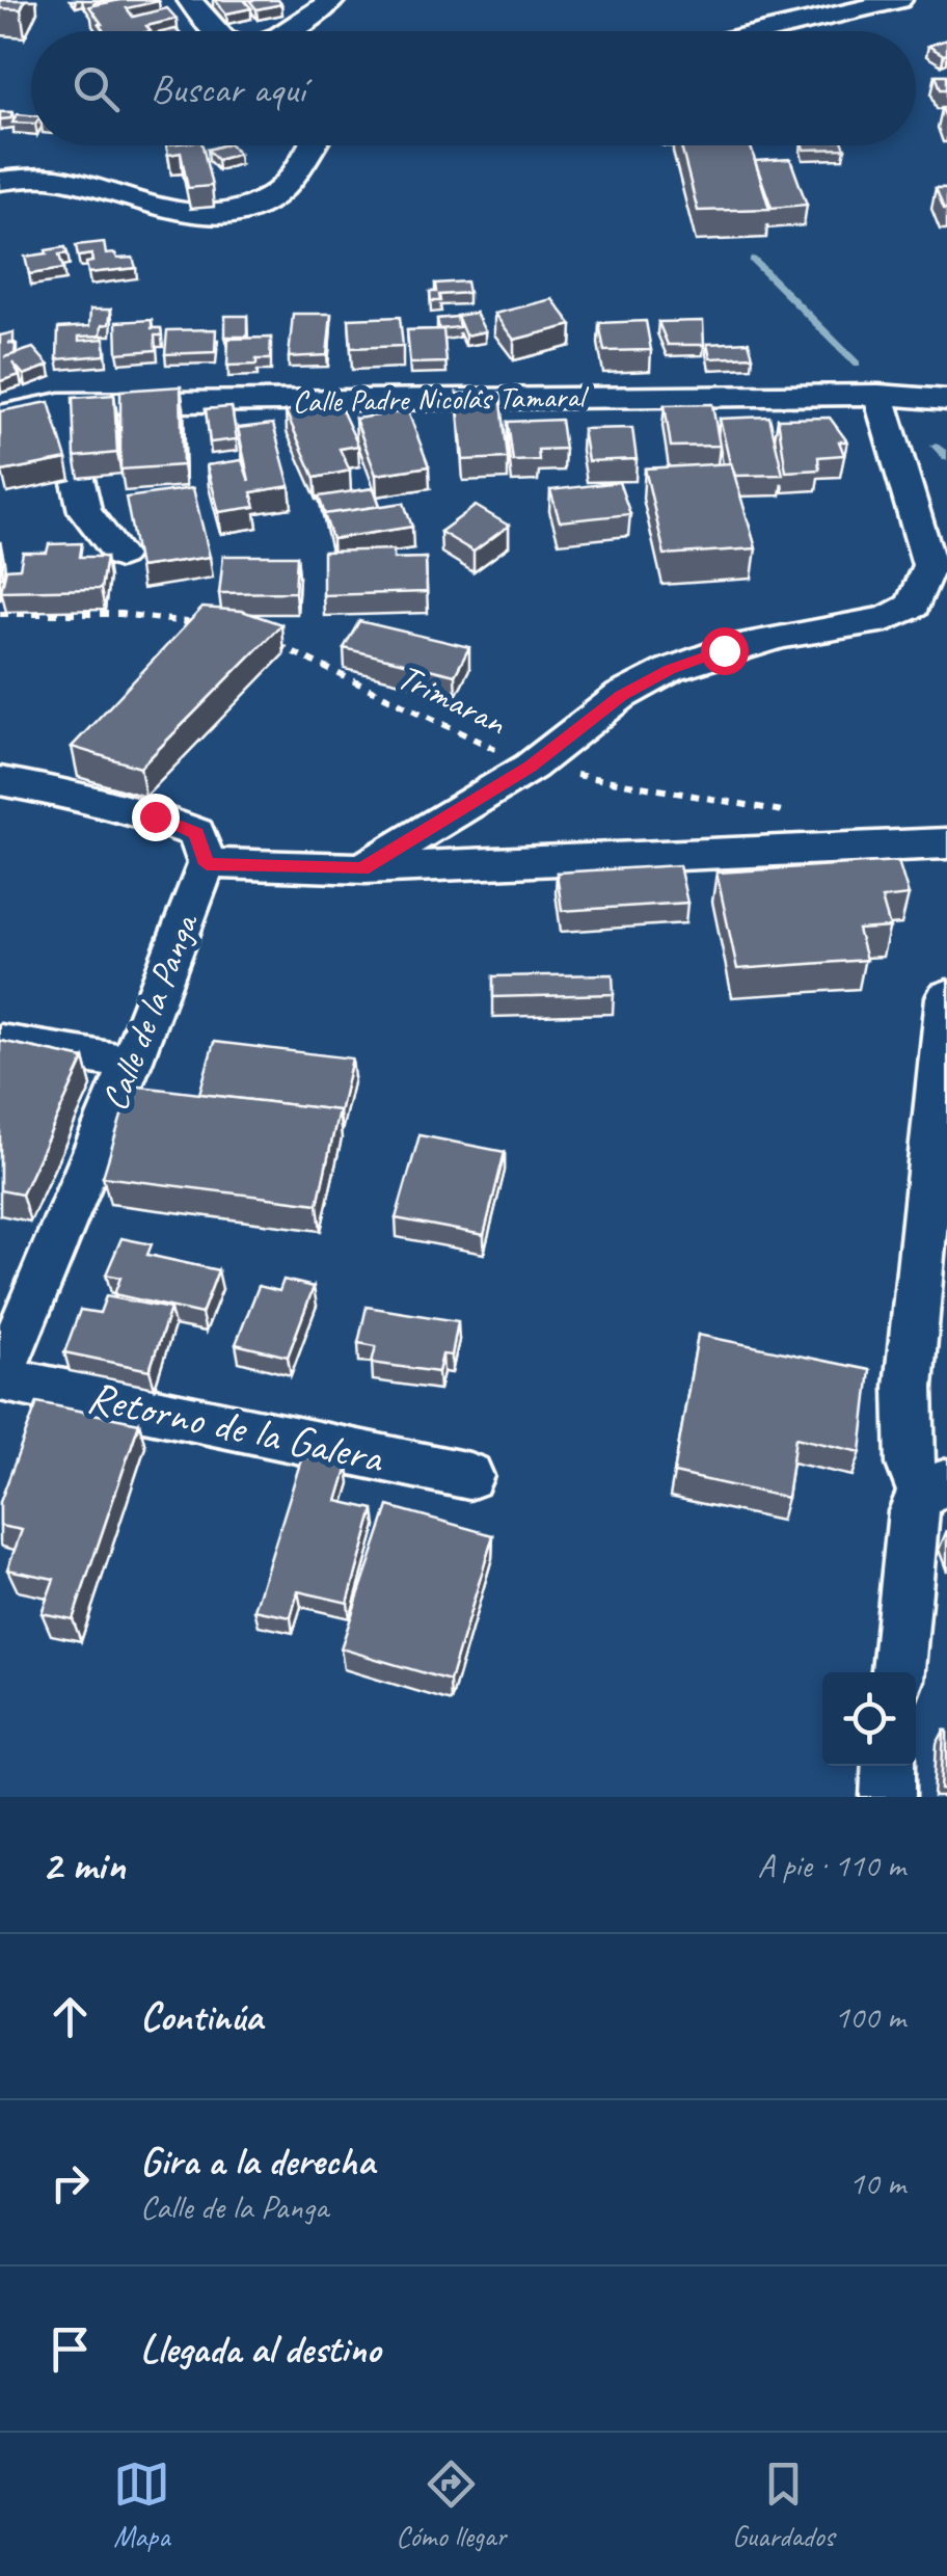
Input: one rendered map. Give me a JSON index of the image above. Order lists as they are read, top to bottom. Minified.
{"streets":{"street":["Calle Padre Nicolás Tamaral","Calle de la Panga","Retorno de la Galera"],"path":["Trimaran"]},"crossings":[["Calle de la Panga","Retorno de la Galera"]],"page":{"search":"Buscar aquí","heading":["2 min","A pie · 110 m"],"list":[["Continúa","100 m"],["Gira a la derecha","Calle de la Panga","10 m"],"Llegada al destino"],"nav":["Mapa","Cómo llegar","Guardados"]}}
